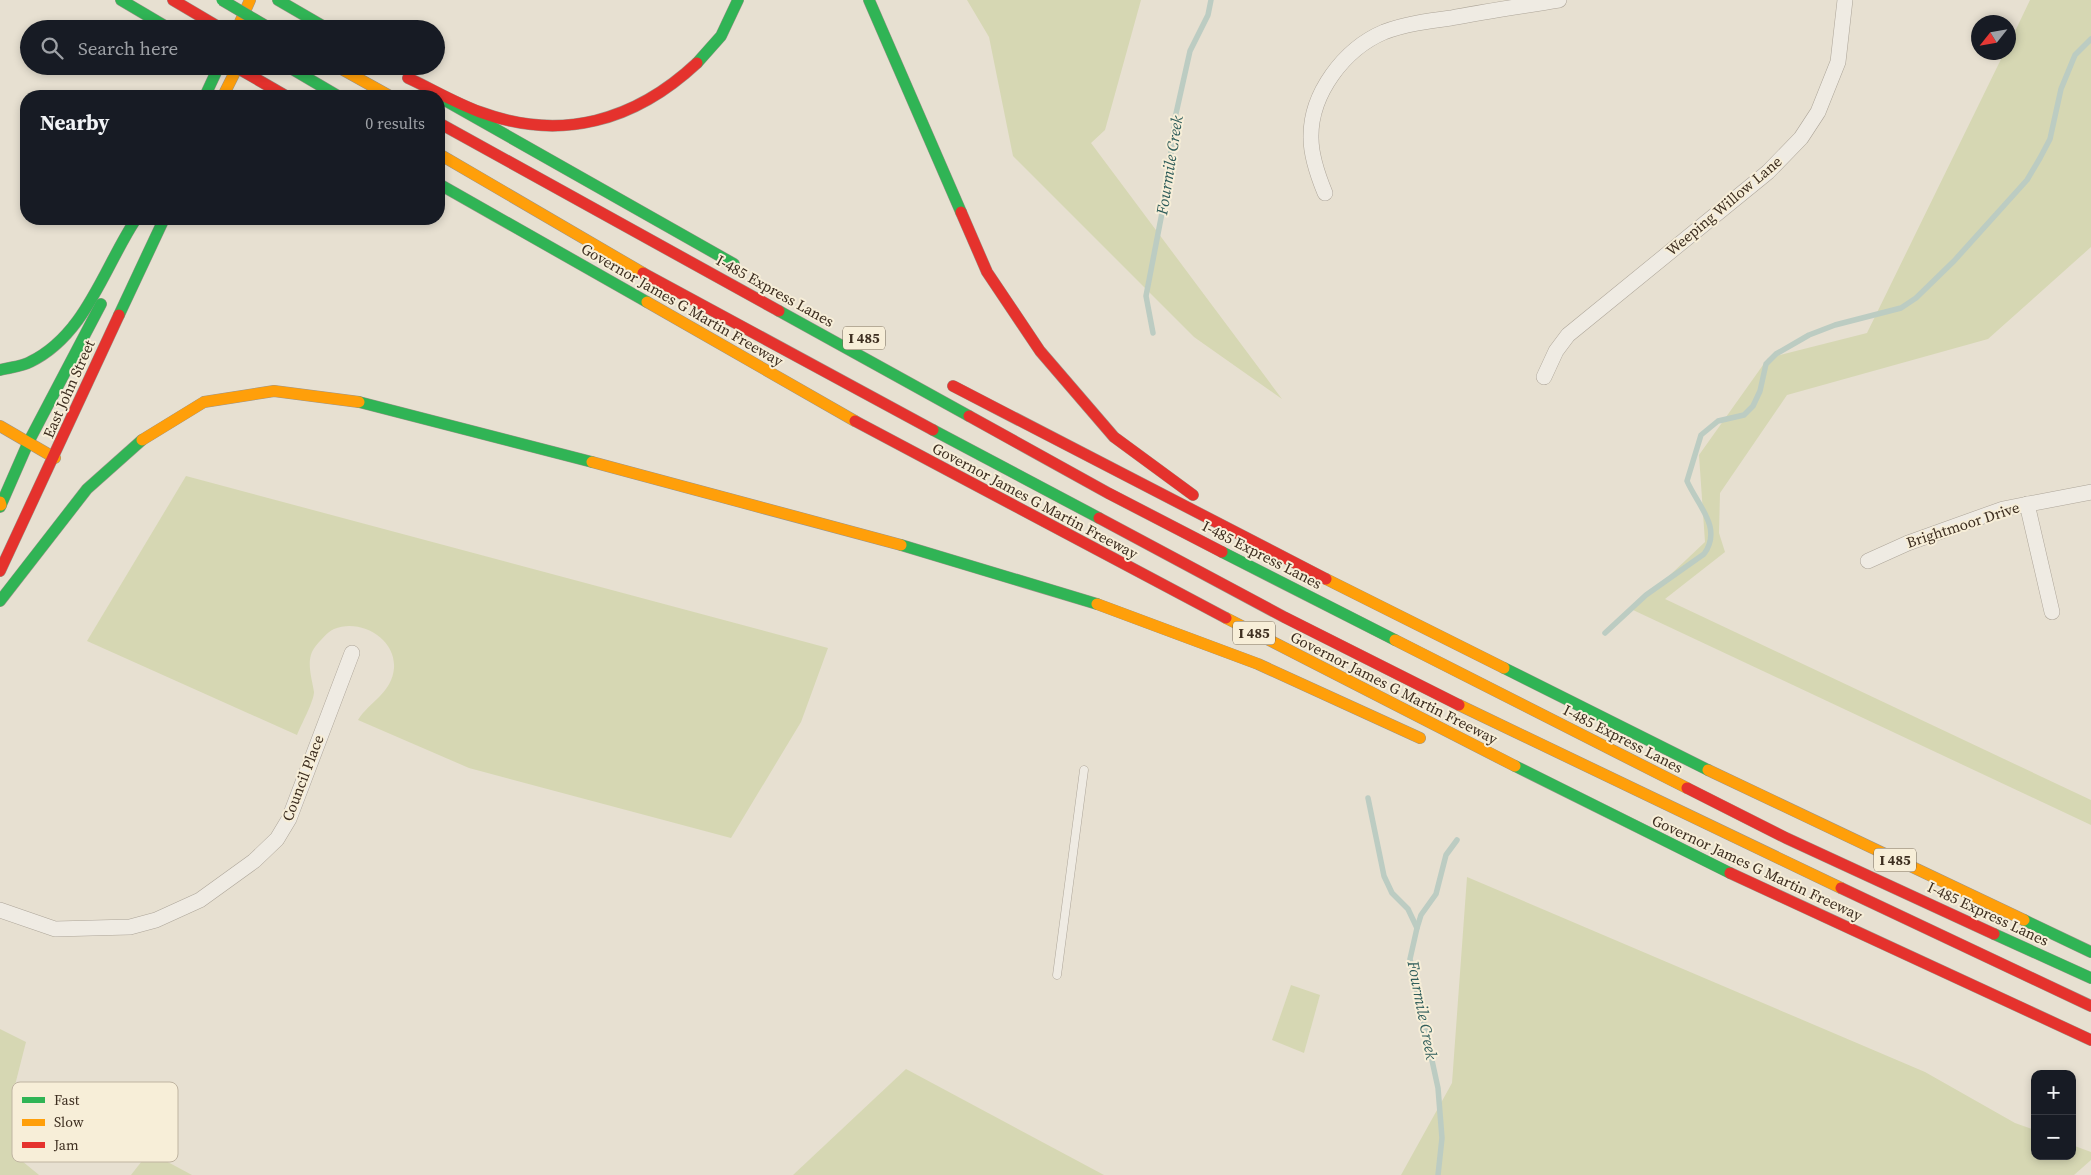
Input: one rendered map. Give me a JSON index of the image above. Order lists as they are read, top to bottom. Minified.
{"streets":{"main road":["I-485 Express Lanes","Governor James G Martin Freeway","I 485","East John Street"],"street":["Weeping Willow Lane","Brightmoor Drive","Council Place"]},"water":["Fourmile Creek"],"legend":["Fast","Slow","Jam"],"north":"bottom left","page":{"search":"Search here","heading":["Nearby","0 results"],"map_buttons":["+","−"]}}
